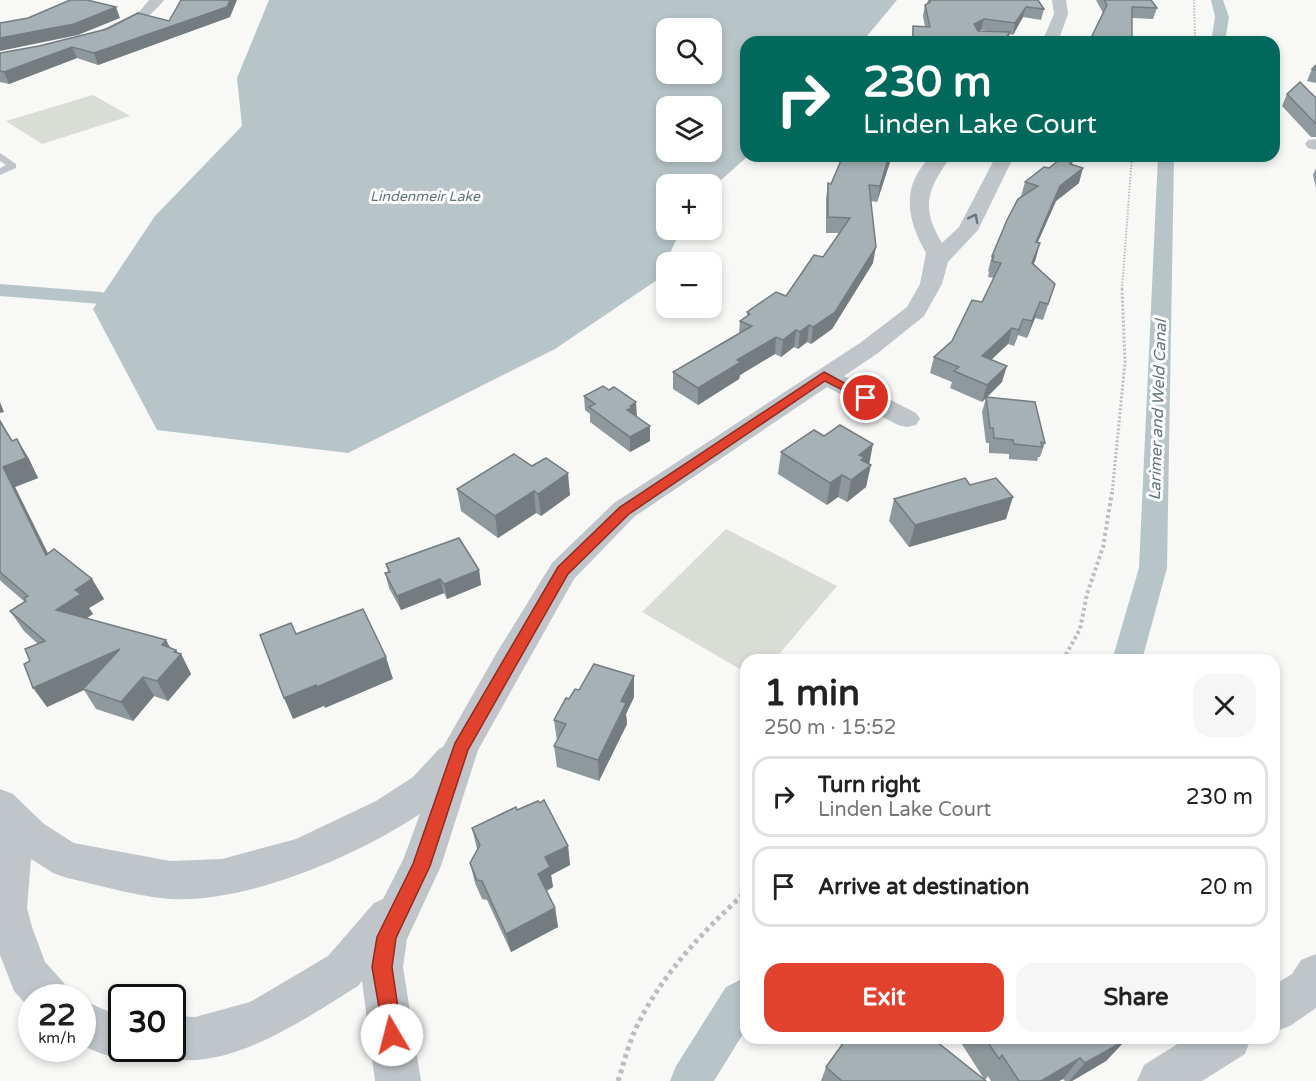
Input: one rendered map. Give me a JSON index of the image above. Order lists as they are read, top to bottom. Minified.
{"water":["Lindenmeir Lake","Larimer and Weld Canal"],"page":{"map_buttons":["+","−"],"turn":["230 m","Linden Lake Court"],"heading":["1 min","250 m · 15:52"],"list":[{"name":"Turn right","note":"Linden Lake Court","value":"230 m"},{"name":"Arrive at destination","value":"20 m"}],"buttons":["Exit","Share"],"speed":"22 km/h","limit":"30"}}
